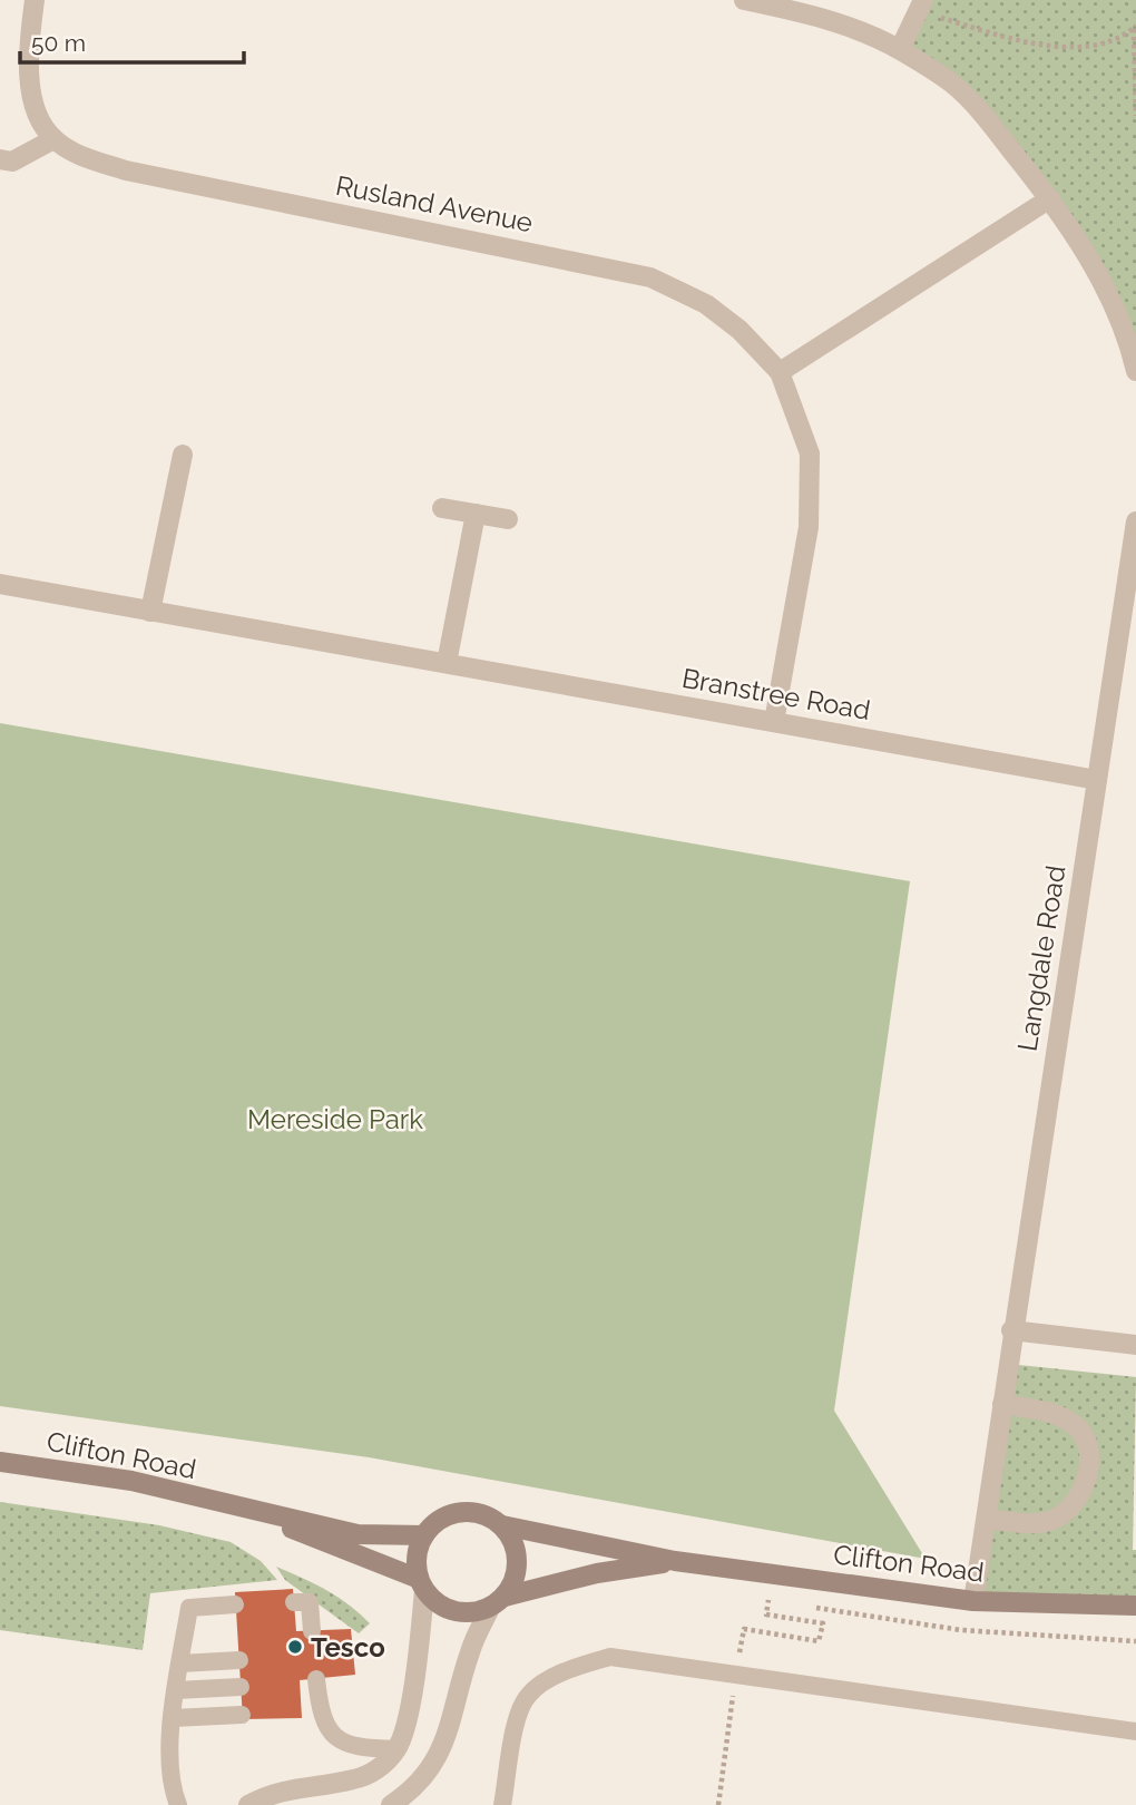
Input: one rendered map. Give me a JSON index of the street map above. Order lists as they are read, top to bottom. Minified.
{"streets":{"street":["Rusland Avenue","Branstree Road","Langdale Road","Clifton Road"]},"crossings":[["Rusland Avenue","Branstree Road"],["Branstree Road","Langdale Road"],["Langdale Road","Clifton Road"]],"parks":["Mereside Park"],"places":["Tesco"],"scale_bar":"50 m"}
